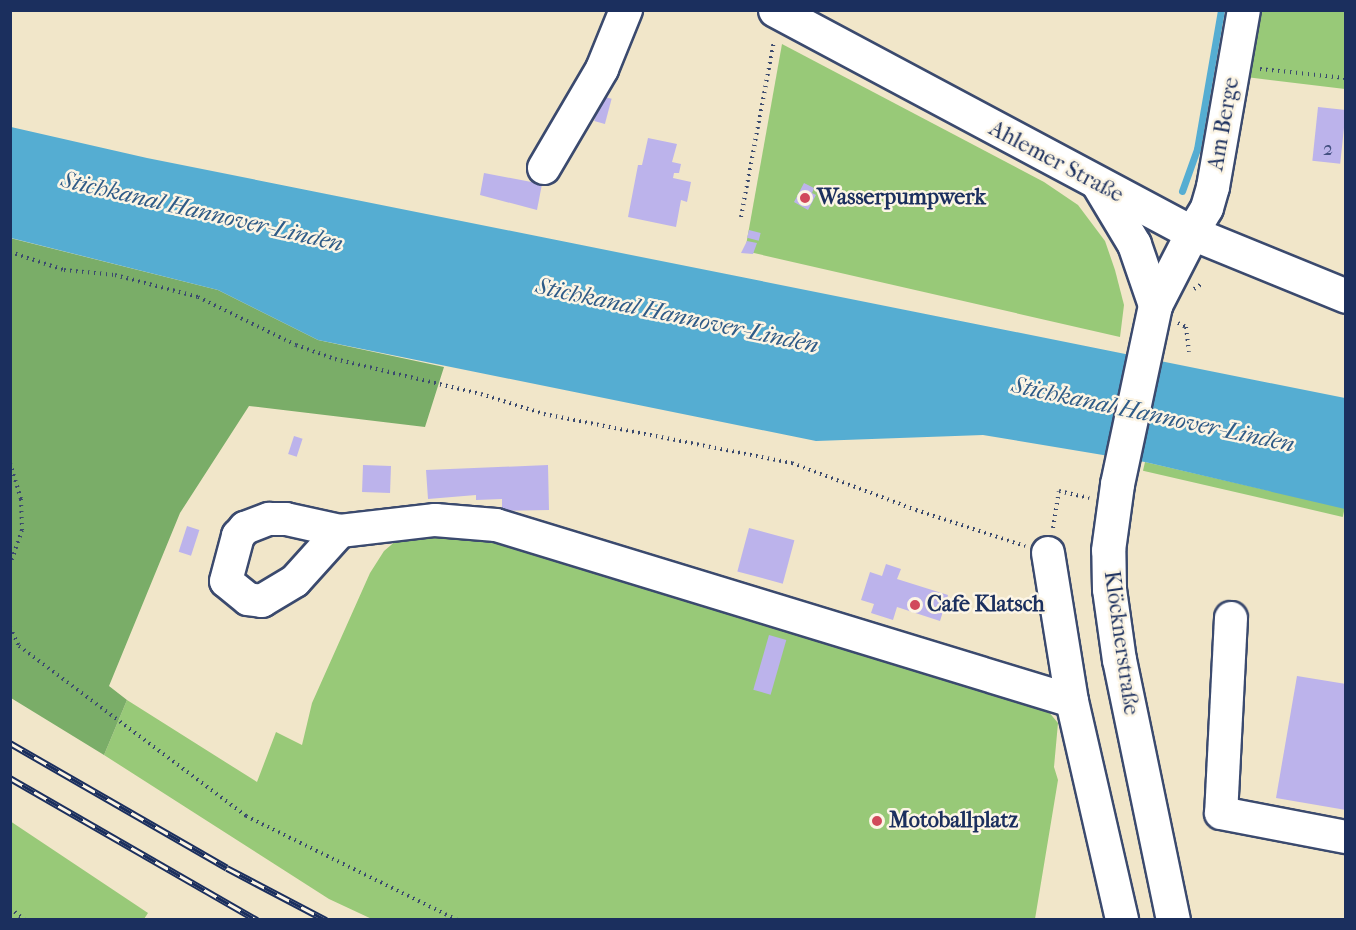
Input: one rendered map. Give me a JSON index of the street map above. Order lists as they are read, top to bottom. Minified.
{"streets":{"main road":["Ahlemer Straße","Klöcknerstraße"],"street":["Am Berge"]},"crossings":[["Am Berge","Ahlemer Straße"],["Am Berge","Klöcknerstraße"],["Ahlemer Straße","Klöcknerstraße"]],"water":["Stichkanal Hannover-Linden"],"places":["Wasserpumpwerk","Cafe Klatsch","Motoballplatz"],"house_numbers":["2"]}
